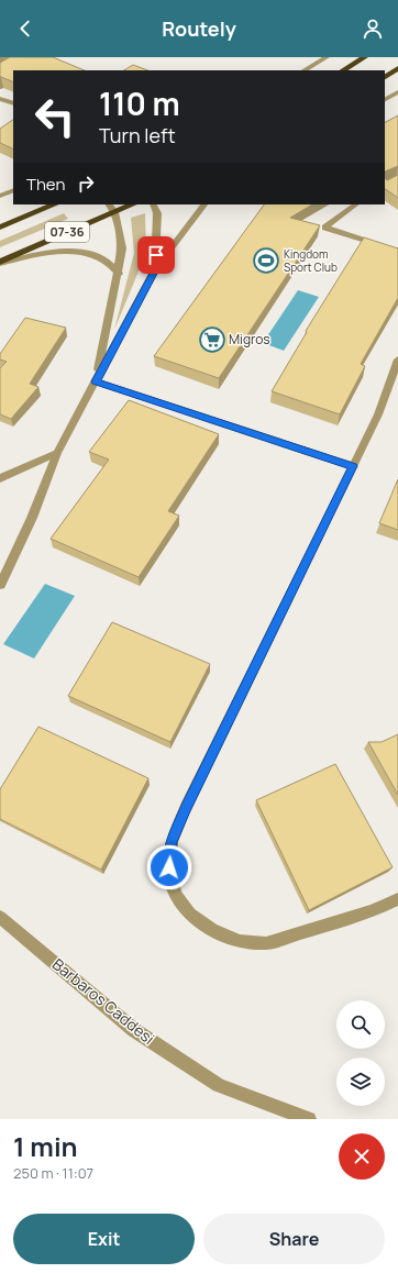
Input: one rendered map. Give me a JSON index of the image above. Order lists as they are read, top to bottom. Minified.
{"streets":{"highway":["07-36"],"street":["Barbaros Caddesi"]},"places":{"sports":["Kingdom Sport Club"],"supermarket":["Migros"]},"page":{"header":"Routely","turn":["110 m","Turn left"],"then":"Then","heading":["1 min","250 m · 11:07"],"buttons":["Exit","Share"]}}
